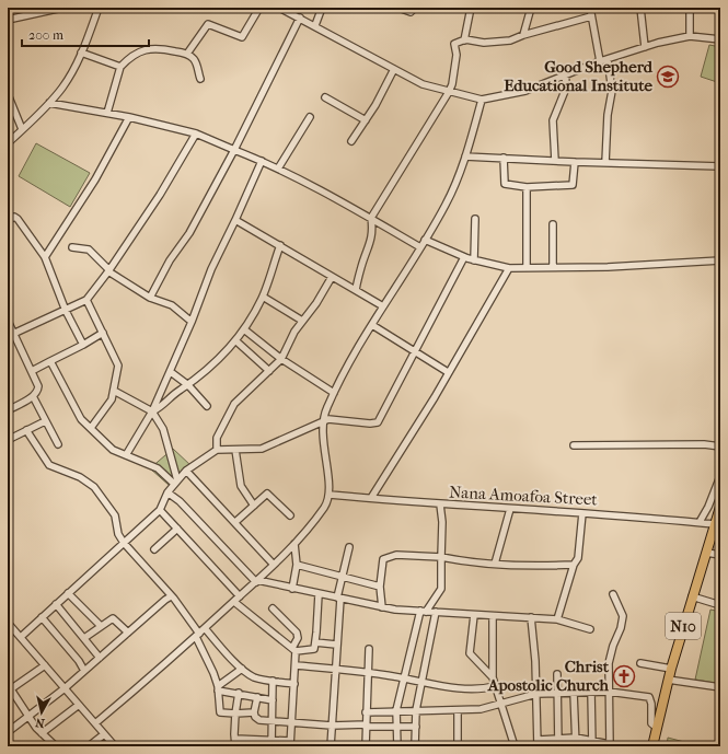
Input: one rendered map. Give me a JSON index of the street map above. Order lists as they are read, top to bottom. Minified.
{"streets":{"highway":["N10"],"street":["Nana Amoafoa Street"]},"crossings":[["Nana Amoafoa Street","N10"]],"places":{"school or university":["Good Shepherd Educational Institute"],"church":["Christ Apostolic Church"]},"scale_bar":"200 m","north":"bottom"}
